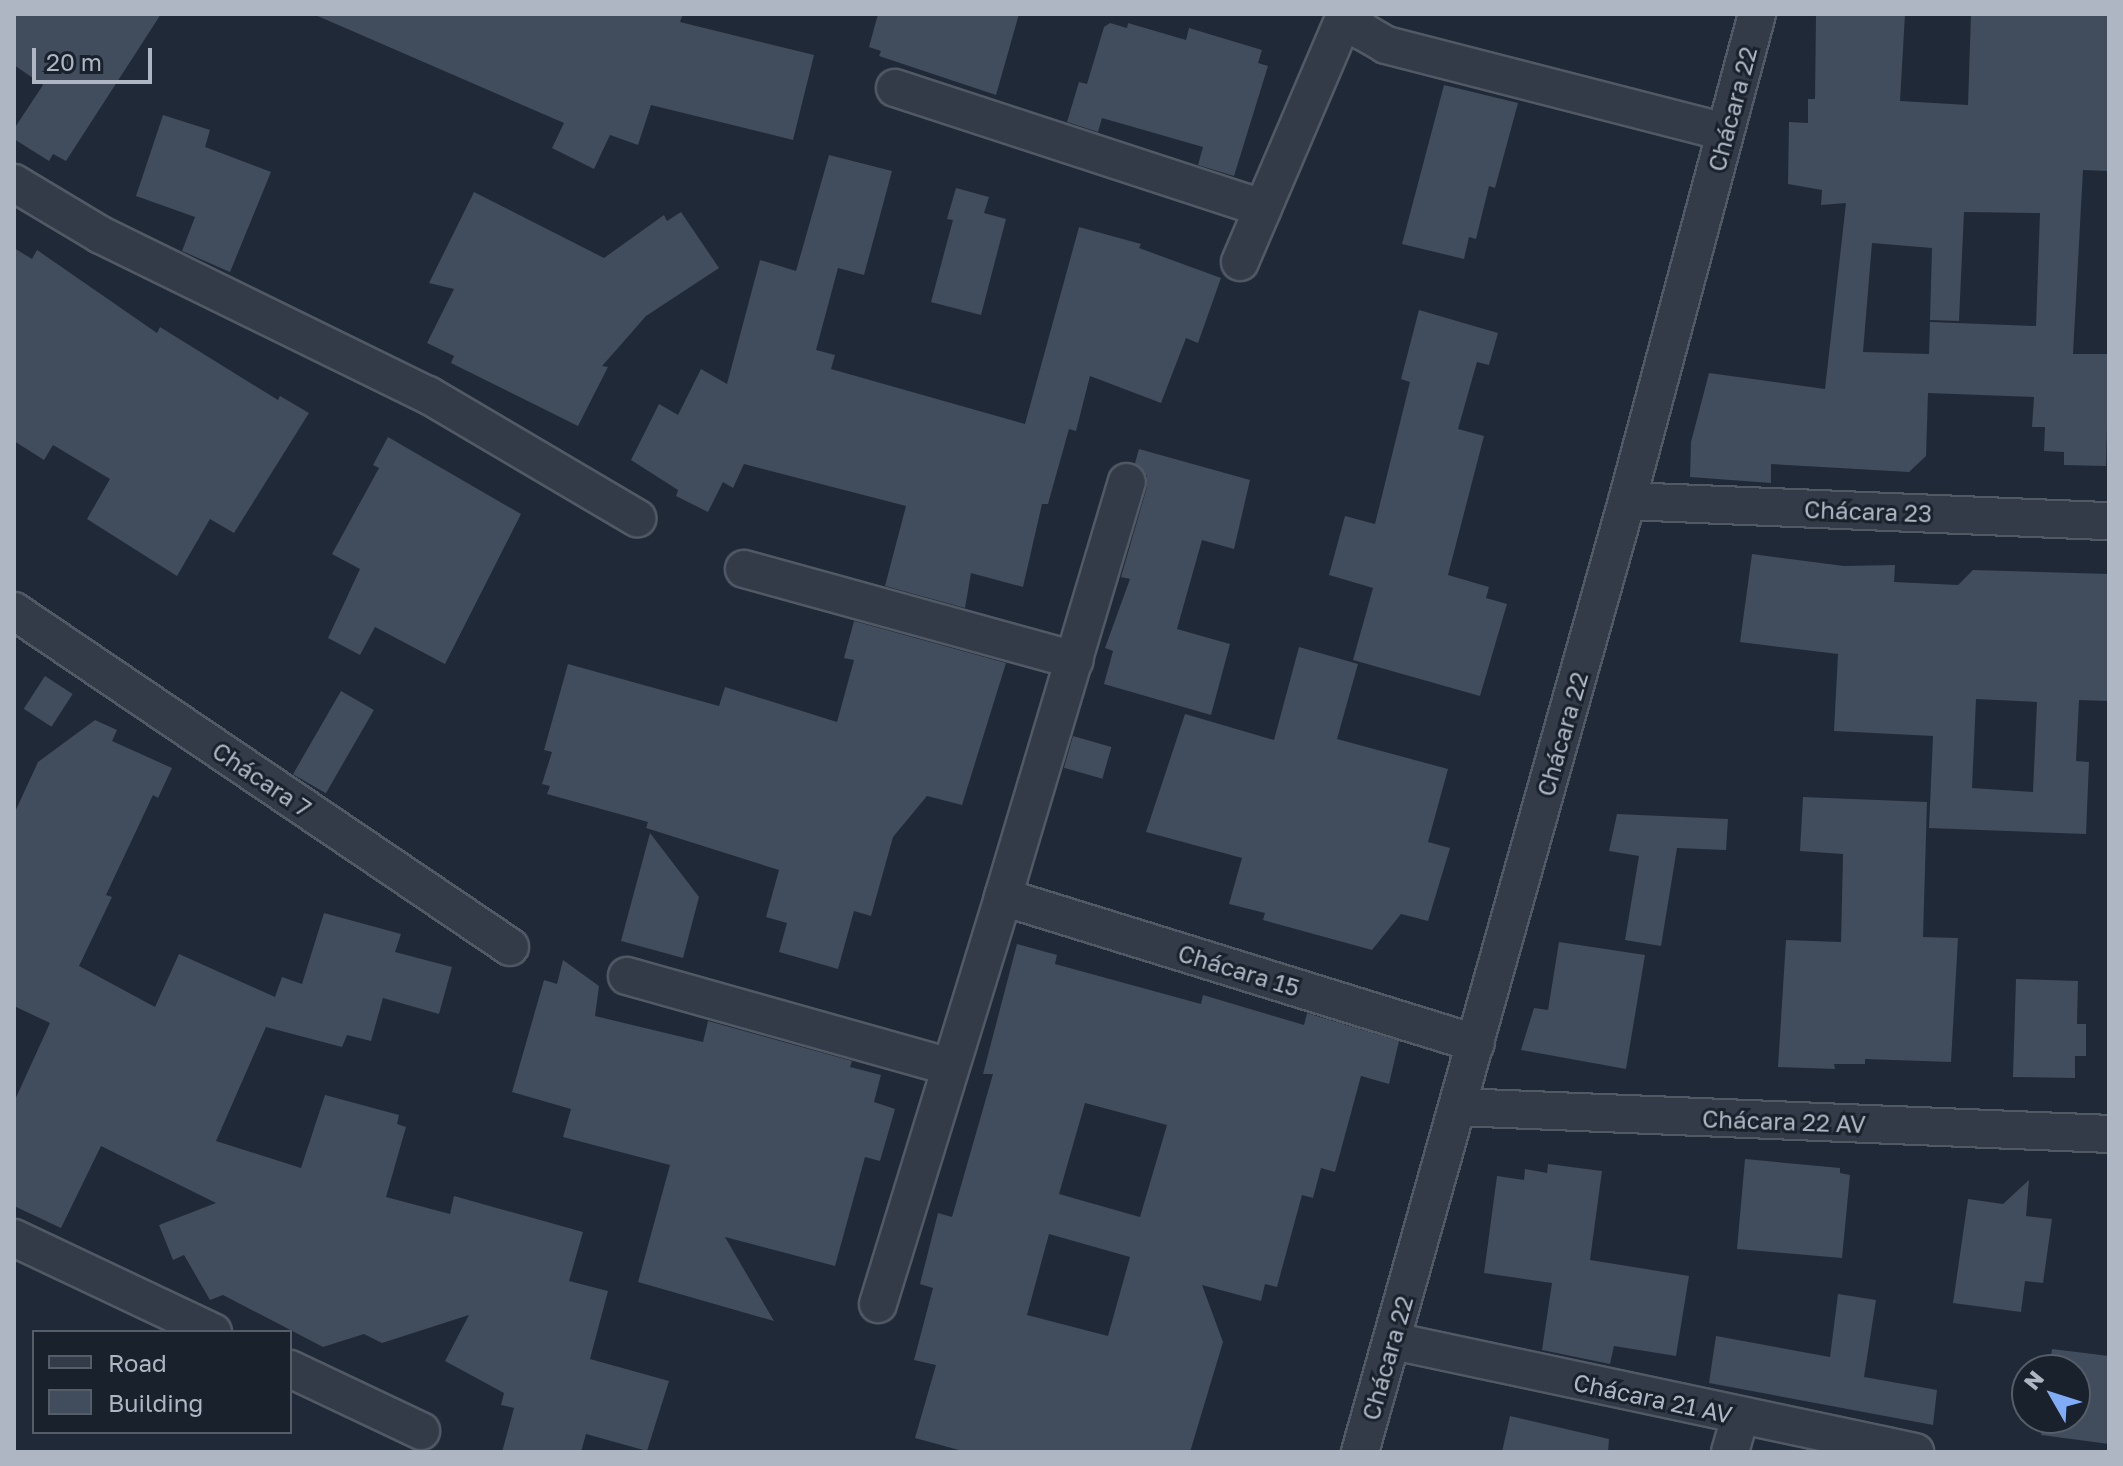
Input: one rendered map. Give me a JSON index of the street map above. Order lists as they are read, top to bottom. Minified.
{"streets":{"street":["Chácara 22","Chácara 23","Chácara 7","Chácara 15","Chácara 22 AV","Chácara 21 AV"]},"crossings":[["Chácara 22","Chácara 23"],["Chácara 22","Chácara 15"],["Chácara 22","Chácara 22 AV"],["Chácara 22","Chácara 21 AV"]],"legend":["Road","Building"],"scale_bar":"20 m","north":"top left"}
